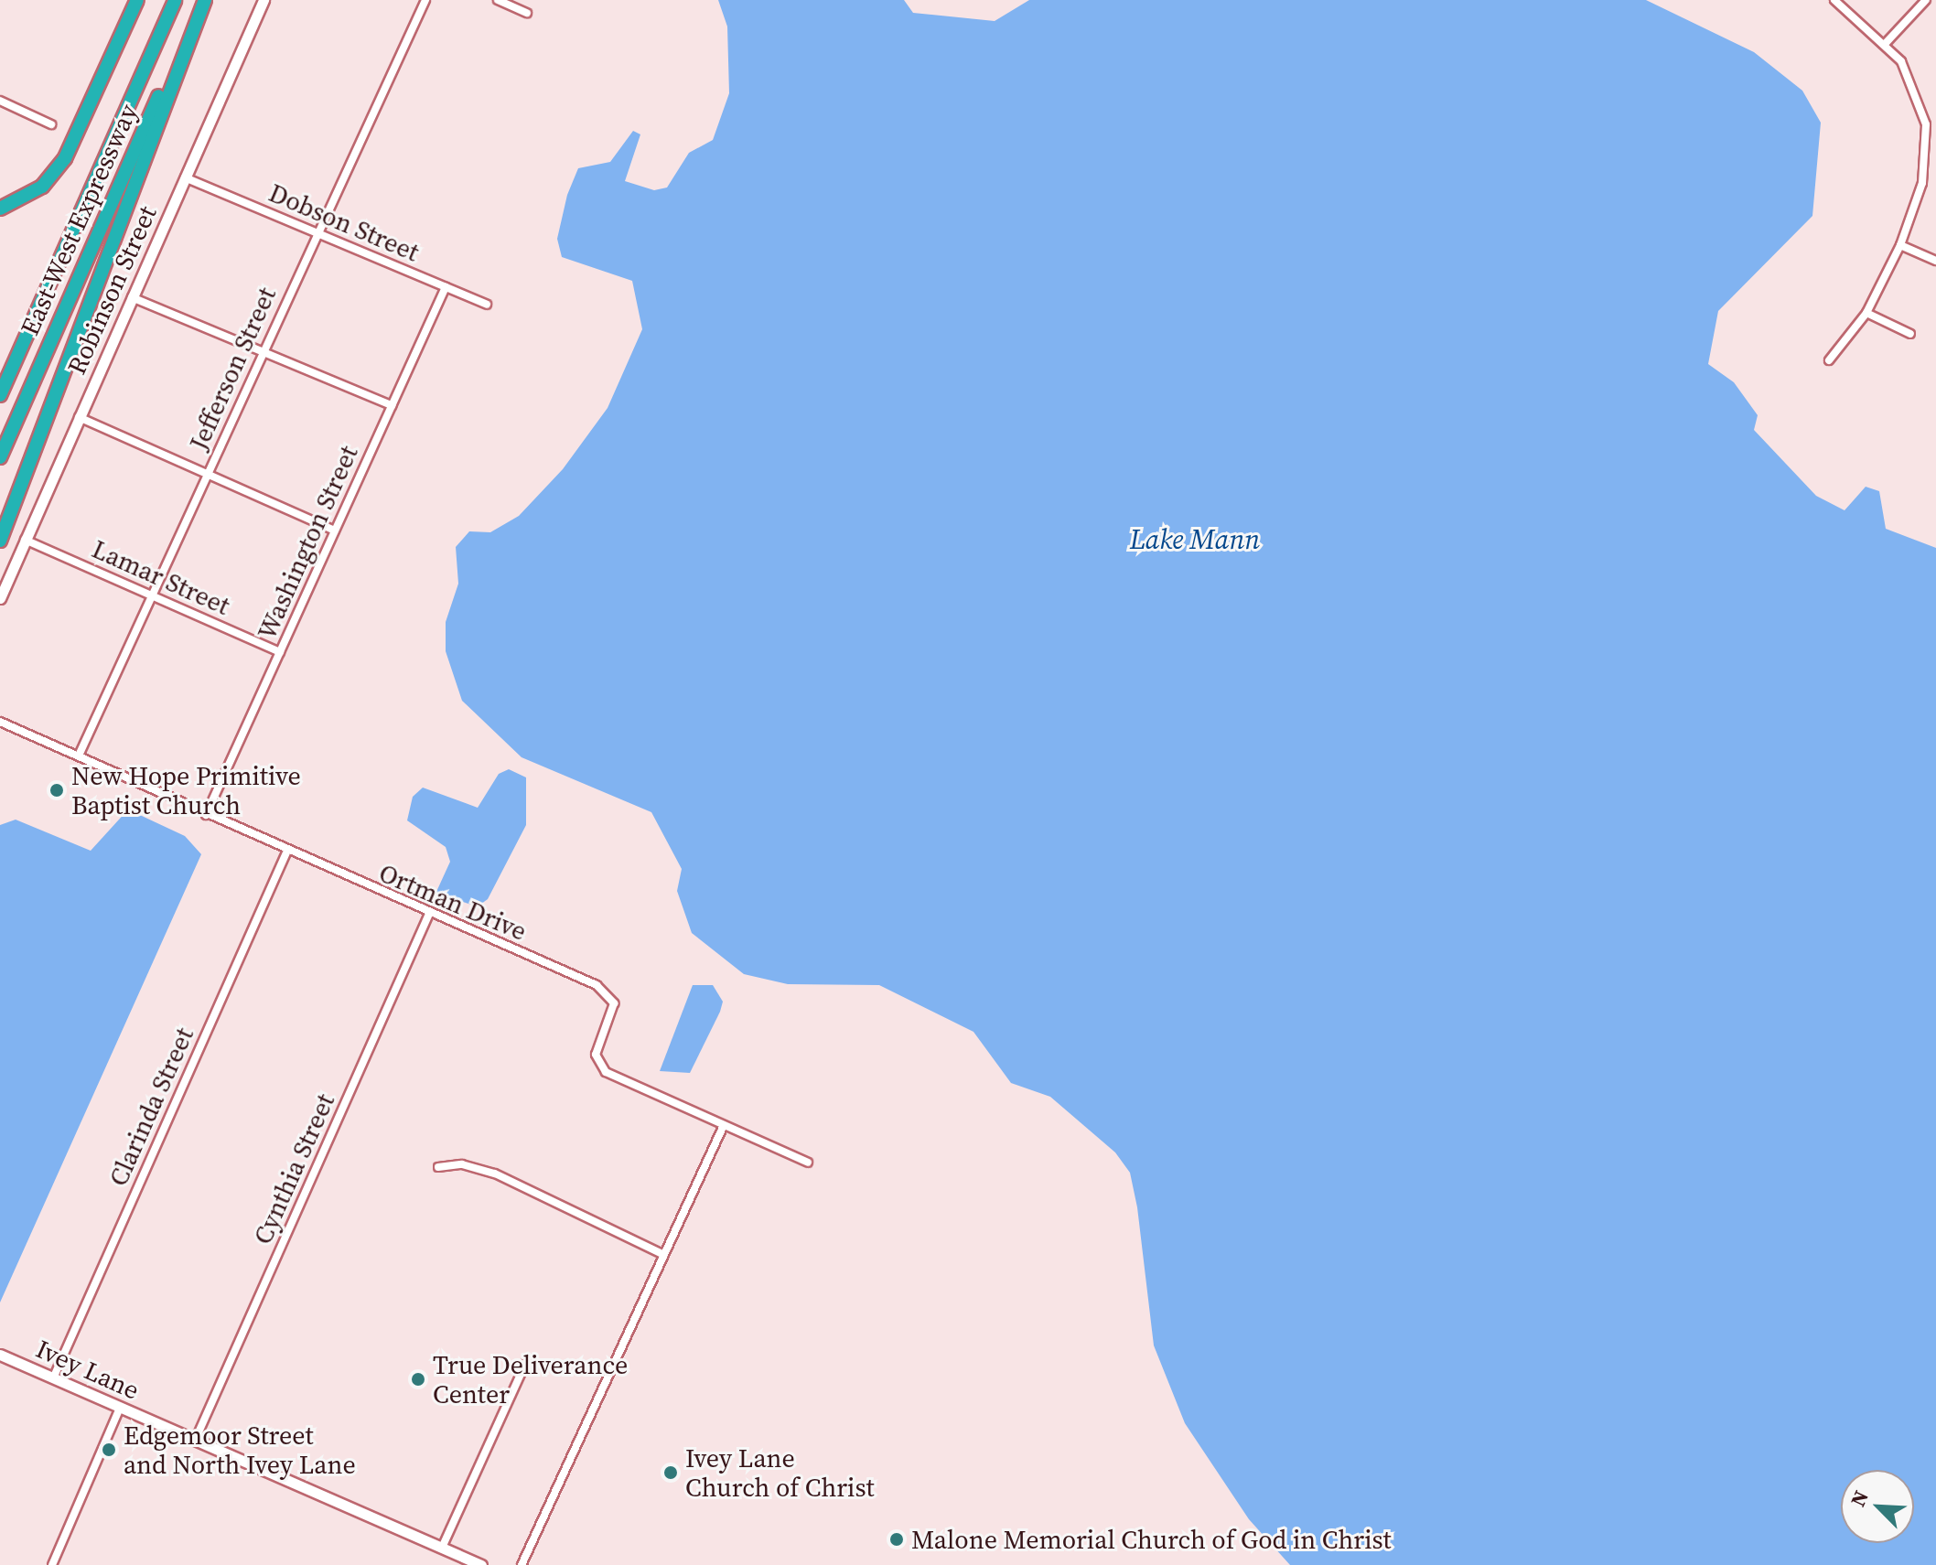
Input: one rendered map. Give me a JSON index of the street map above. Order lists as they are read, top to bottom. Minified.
{"streets":{"highway":["East-West Expressway"],"street":["Dobson Street","Robinson Street","Jefferson Street","Washington Street","Lamar Street","Ortman Drive","Clarinda Street","Cynthia Street","Ivey Lane"]},"crossings":[["Dobson Street","Robinson Street"],["Dobson Street","Jefferson Street"],["Dobson Street","Washington Street"],["Robinson Street","Lamar Street"],["Jefferson Street","Lamar Street"],["Jefferson Street","Ortman Drive"],["Washington Street","Lamar Street"],["Washington Street","Ortman Drive"],["Ortman Drive","Clarinda Street"],["Ortman Drive","Cynthia Street"],["Clarinda Street","Ivey Lane"],["Cynthia Street","Ivey Lane"]],"water":["Lake Mann"],"places":["New Hope Primitive Baptist Church","True Deliverance Center","Edgemoor Street and North Ivey Lane","Ivey Lane Church of Christ","Malone Memorial Church of God in Christ"],"north":"top left"}
